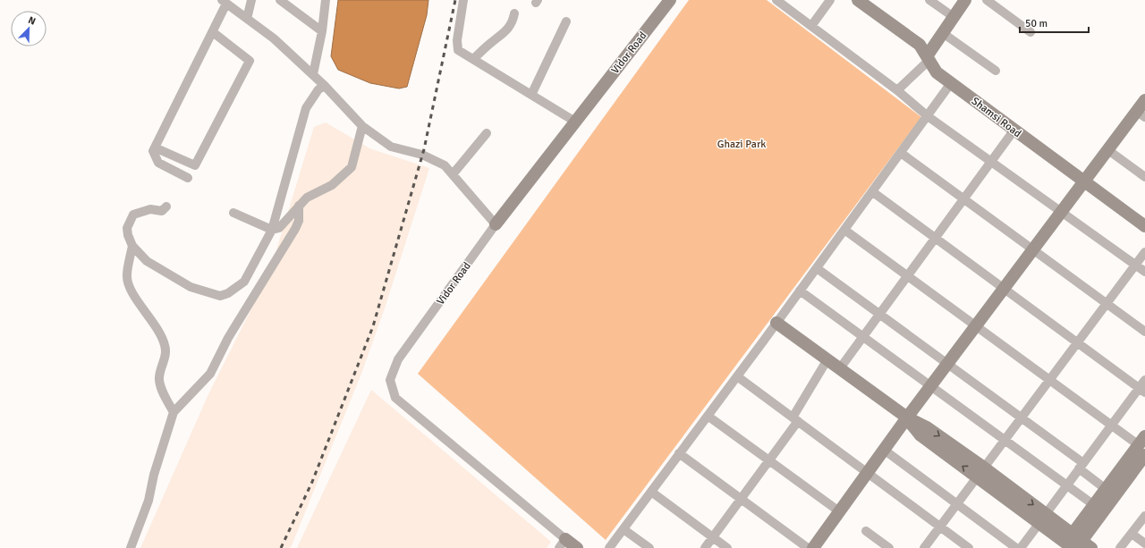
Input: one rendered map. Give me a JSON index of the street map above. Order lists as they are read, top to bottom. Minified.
{"streets":{"street":["Vidor Road","Shamsi Road"]},"parks":["Ghazi Park"],"scale_bar":"50 m","north":"top right"}
